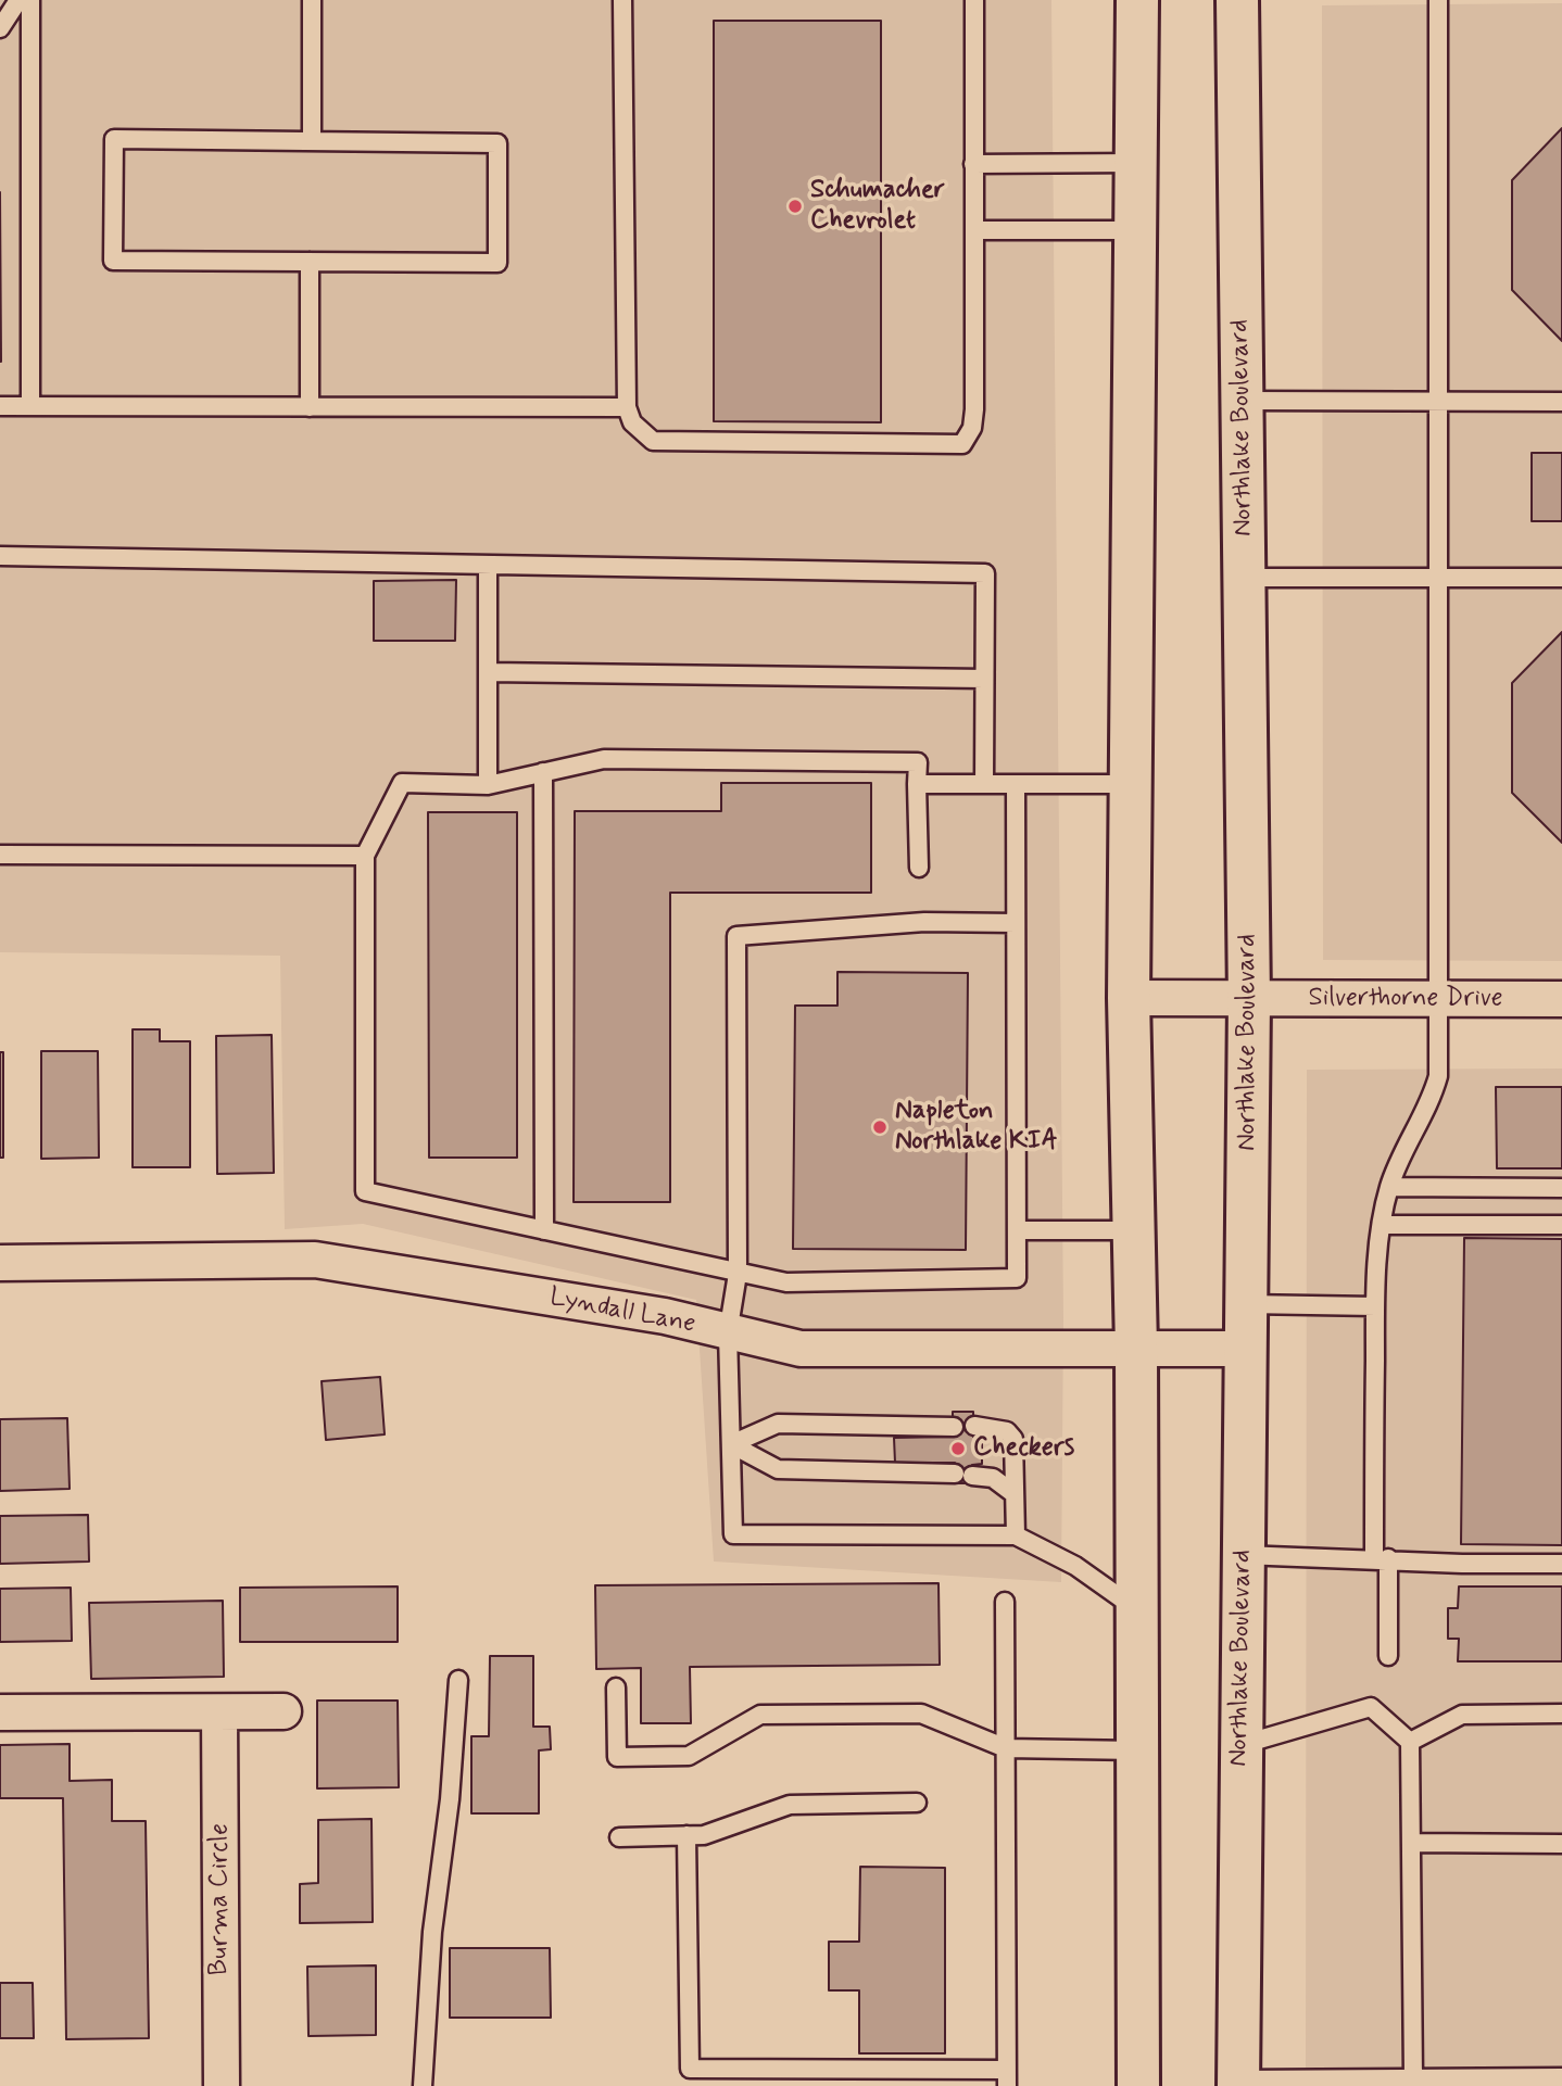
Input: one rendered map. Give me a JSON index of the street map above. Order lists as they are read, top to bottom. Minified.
{"streets":{"main road":["Northlake Boulevard"],"street":["Silverthorne Drive","Lyndall Lane","Burma Circle"]},"crossings":[["Northlake Boulevard","Silverthorne Drive"],["Northlake Boulevard","Lyndall Lane"]],"places":["Schumacher Chevrolet","Napleton Northlake KIA","Checkers"]}
